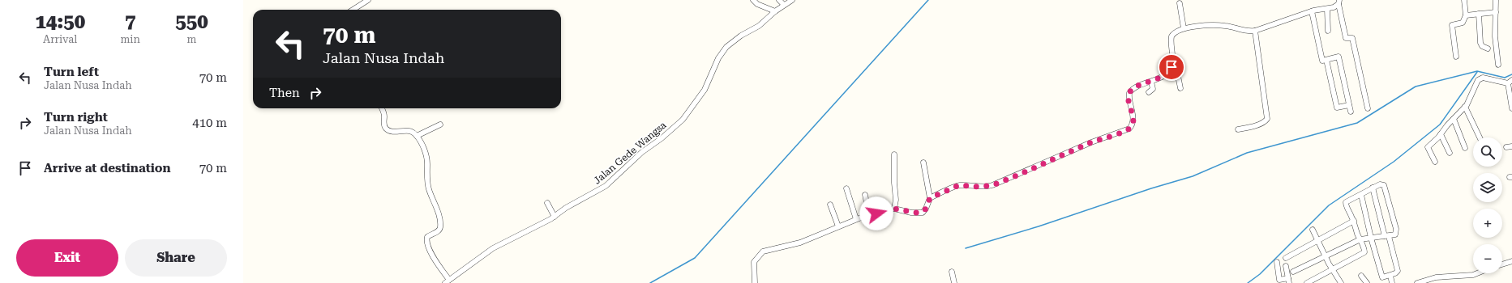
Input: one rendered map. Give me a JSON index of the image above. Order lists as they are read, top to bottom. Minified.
{"streets":{"street":["Jalan Gede Wangsa"]},"page":{"eta":["14:50","Arrival","7","min","550","m"],"turn":["70 m","Jalan Nusa Indah"],"list":[{"name":"Turn left","note":"Jalan Nusa Indah","value":"70 m"},{"name":"Turn right","note":"Jalan Nusa Indah","value":"410 m"},{"name":"Arrive at destination","value":"70 m"}],"then":"Then","map_buttons":["+","−"],"buttons":["Exit","Share"]}}
